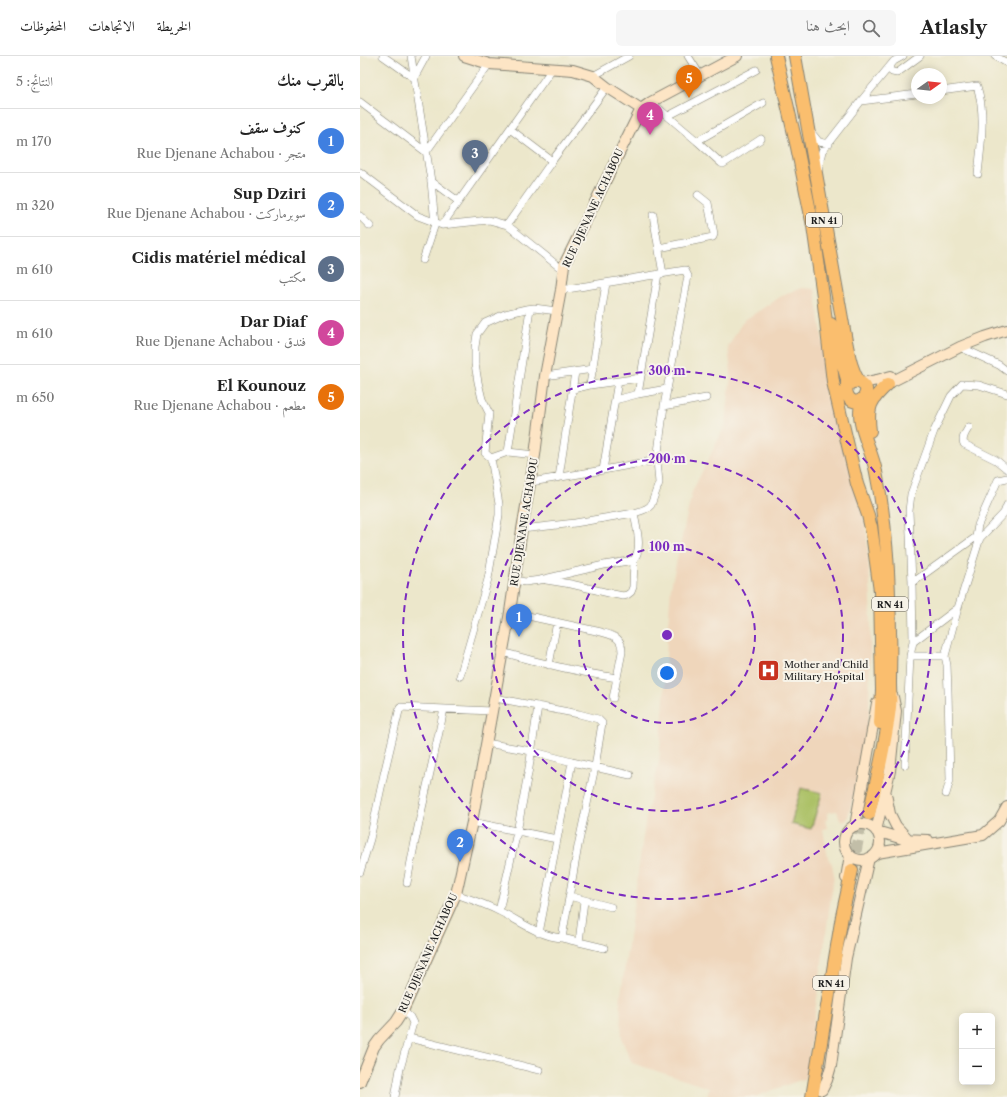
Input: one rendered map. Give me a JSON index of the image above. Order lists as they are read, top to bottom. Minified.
{"streets":{"highway":["RN 41"],"main road":["RUE DJENANE ACHABOU"]},"places":{"hospital":["Mother and Child Military Hospital"]},"north":"right","page":{"header":"Atlasly","search":"ابحث هنا","nav":["الخريطة","الاتجاهات","المحفوظات"],"heading":["بالقرب منك","النتائج: 5"],"pins":["5","4","3","1","2"],"list":[{"mark":"1","name":"كنوف سقف","note":"متجر · Rue Djenane Achabou","value":"170 m"},{"mark":"2","name":"Sup Dziri","note":"سوبرماركت · Rue Djenane Achabou","value":"320 m"},{"mark":"3","name":"Cidis matériel médical","note":"مكتب","value":"610 m"},{"mark":"4","name":"Dar Diaf","note":"فندق · Rue Djenane Achabou","value":"610 m"},{"mark":"5","name":"El Kounouz","note":"مطعم · Rue Djenane Achabou","value":"650 m"}],"map_buttons":["+","−"]},"rings":["300 m","200 m","100 m"]}
